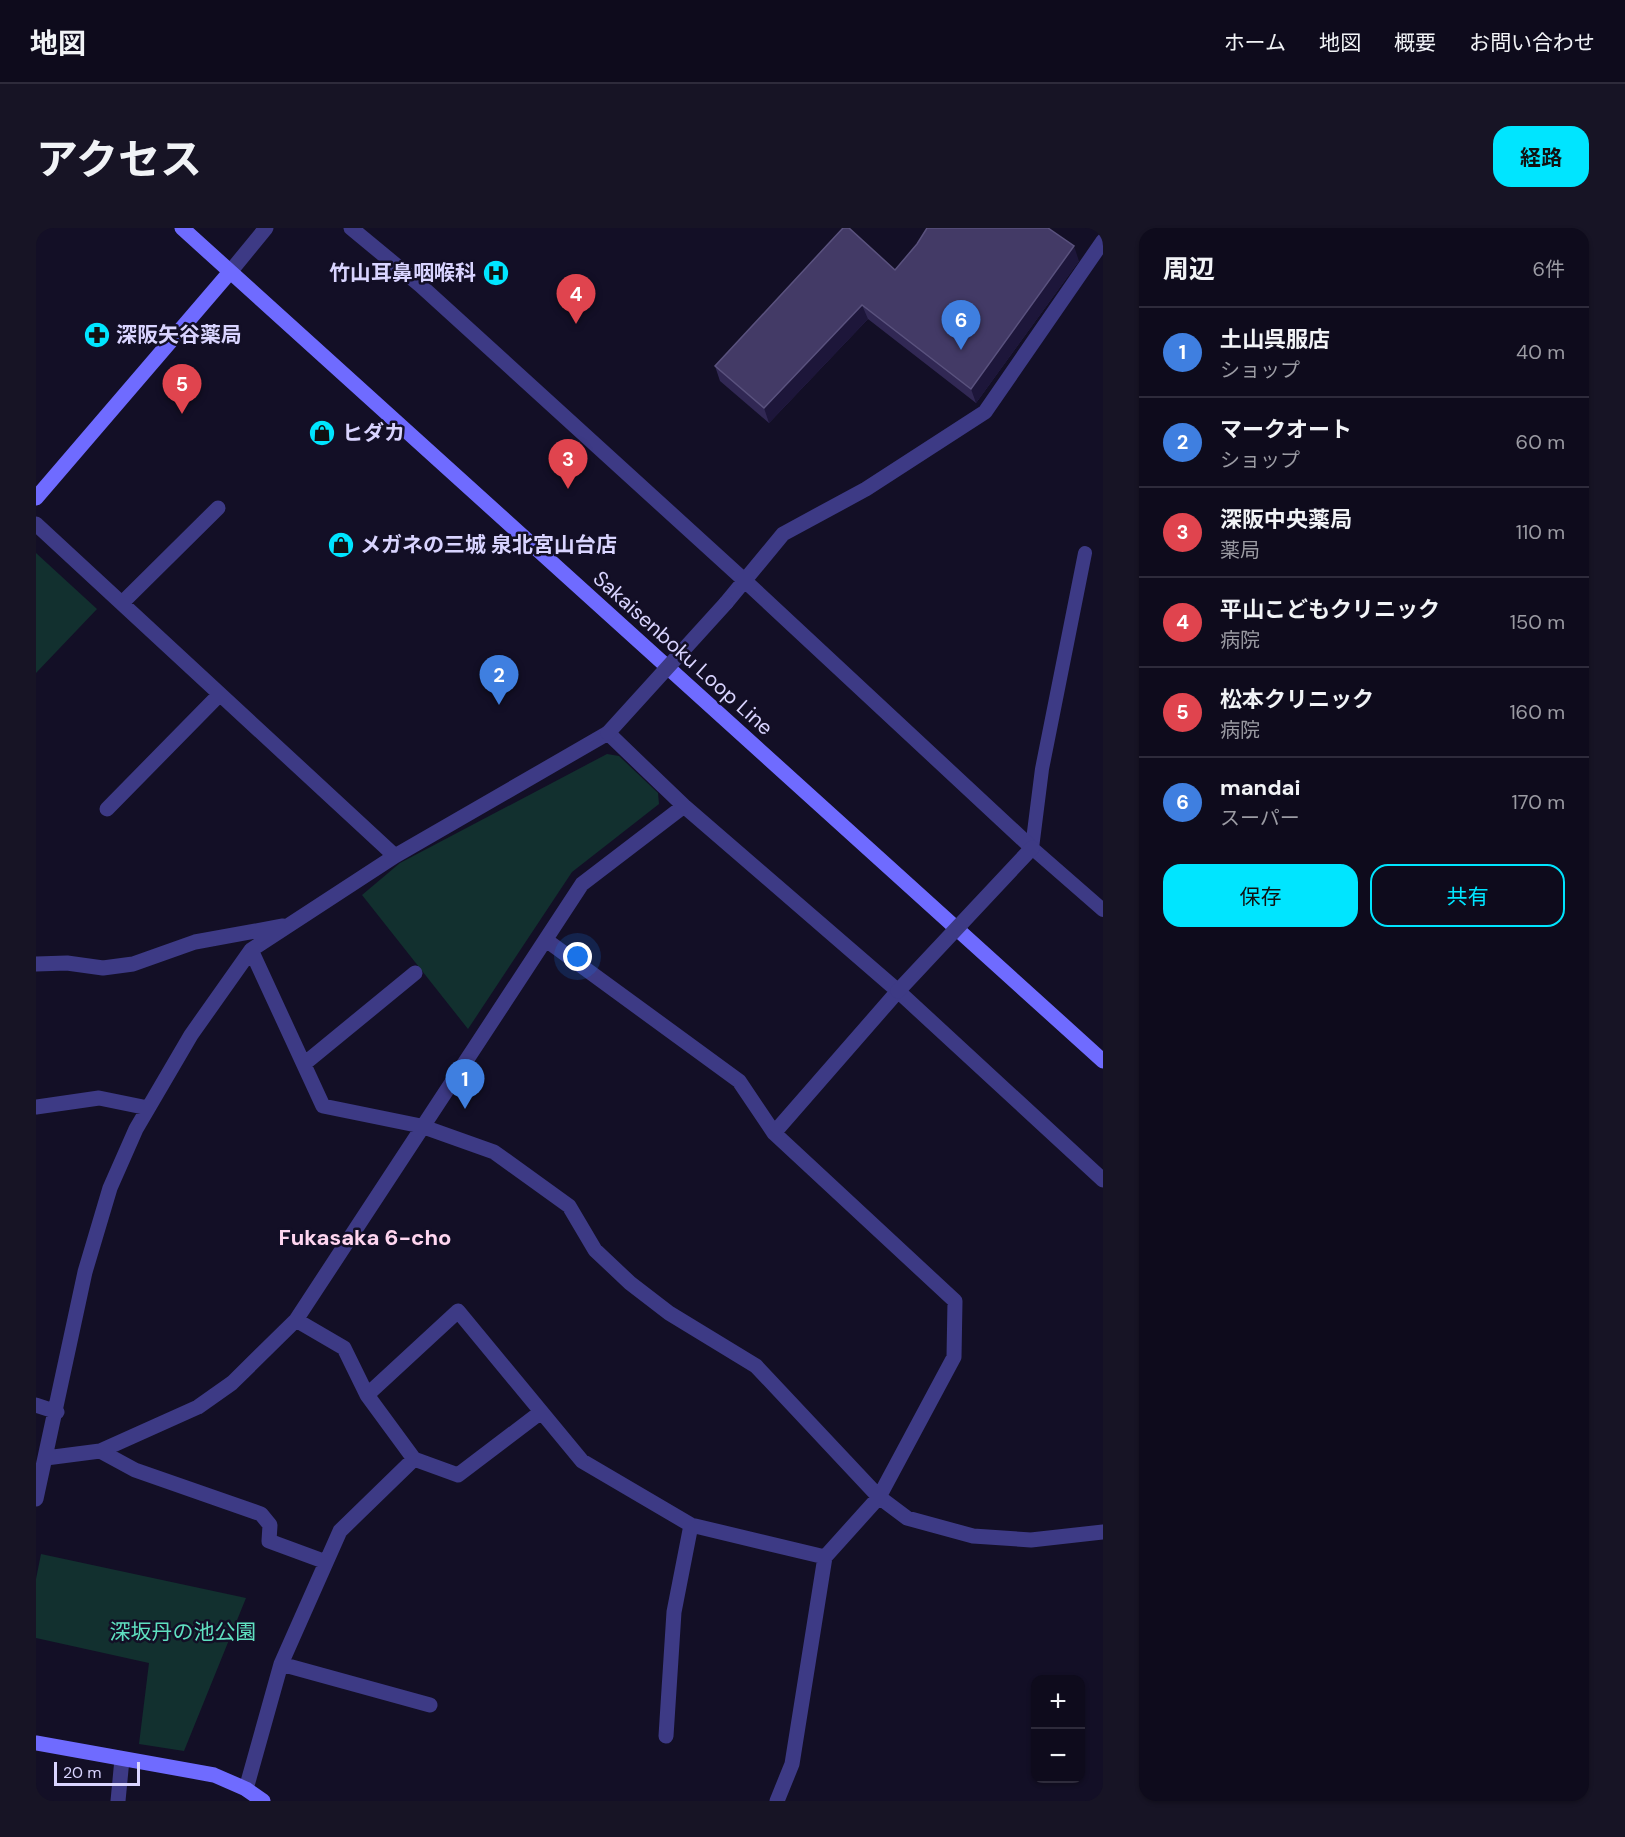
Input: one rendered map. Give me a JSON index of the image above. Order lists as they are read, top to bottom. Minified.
{"streets":{"main road":["Sakaisenboku Loop Line"]},"districts":["Fukasaka 6-cho"],"parks":["深坂丹の池公園"],"places":{"hospital":["竹山耳鼻咽喉科"],"pharmacy":["深阪矢谷薬局"],"shop":["ヒダカ","メガネの三城 泉北宮山台店"]},"scale_bar":"20 m","page":{"header":"地図","nav":["ホーム","地図","概要","お問い合わせ"],"title":"アクセス","buttons":["経路",["保存","共有"]],"heading":["周辺","6件"],"pins":["4","6","5","3","2","1"],"list":[{"mark":"1","name":"土山呉服店","note":"ショップ","value":"40 m"},{"mark":"2","name":"マークオート","note":"ショップ","value":"60 m"},{"mark":"3","name":"深阪中央薬局","note":"薬局","value":"110 m"},{"mark":"4","name":"平山こどもクリニック","note":"病院","value":"150 m"},{"mark":"5","name":"松本クリニック","note":"病院","value":"160 m"},{"mark":"6","name":"mandai","note":"スーパー","value":"170 m"}],"map_buttons":["+","−"],"scale":"20 m"}}
